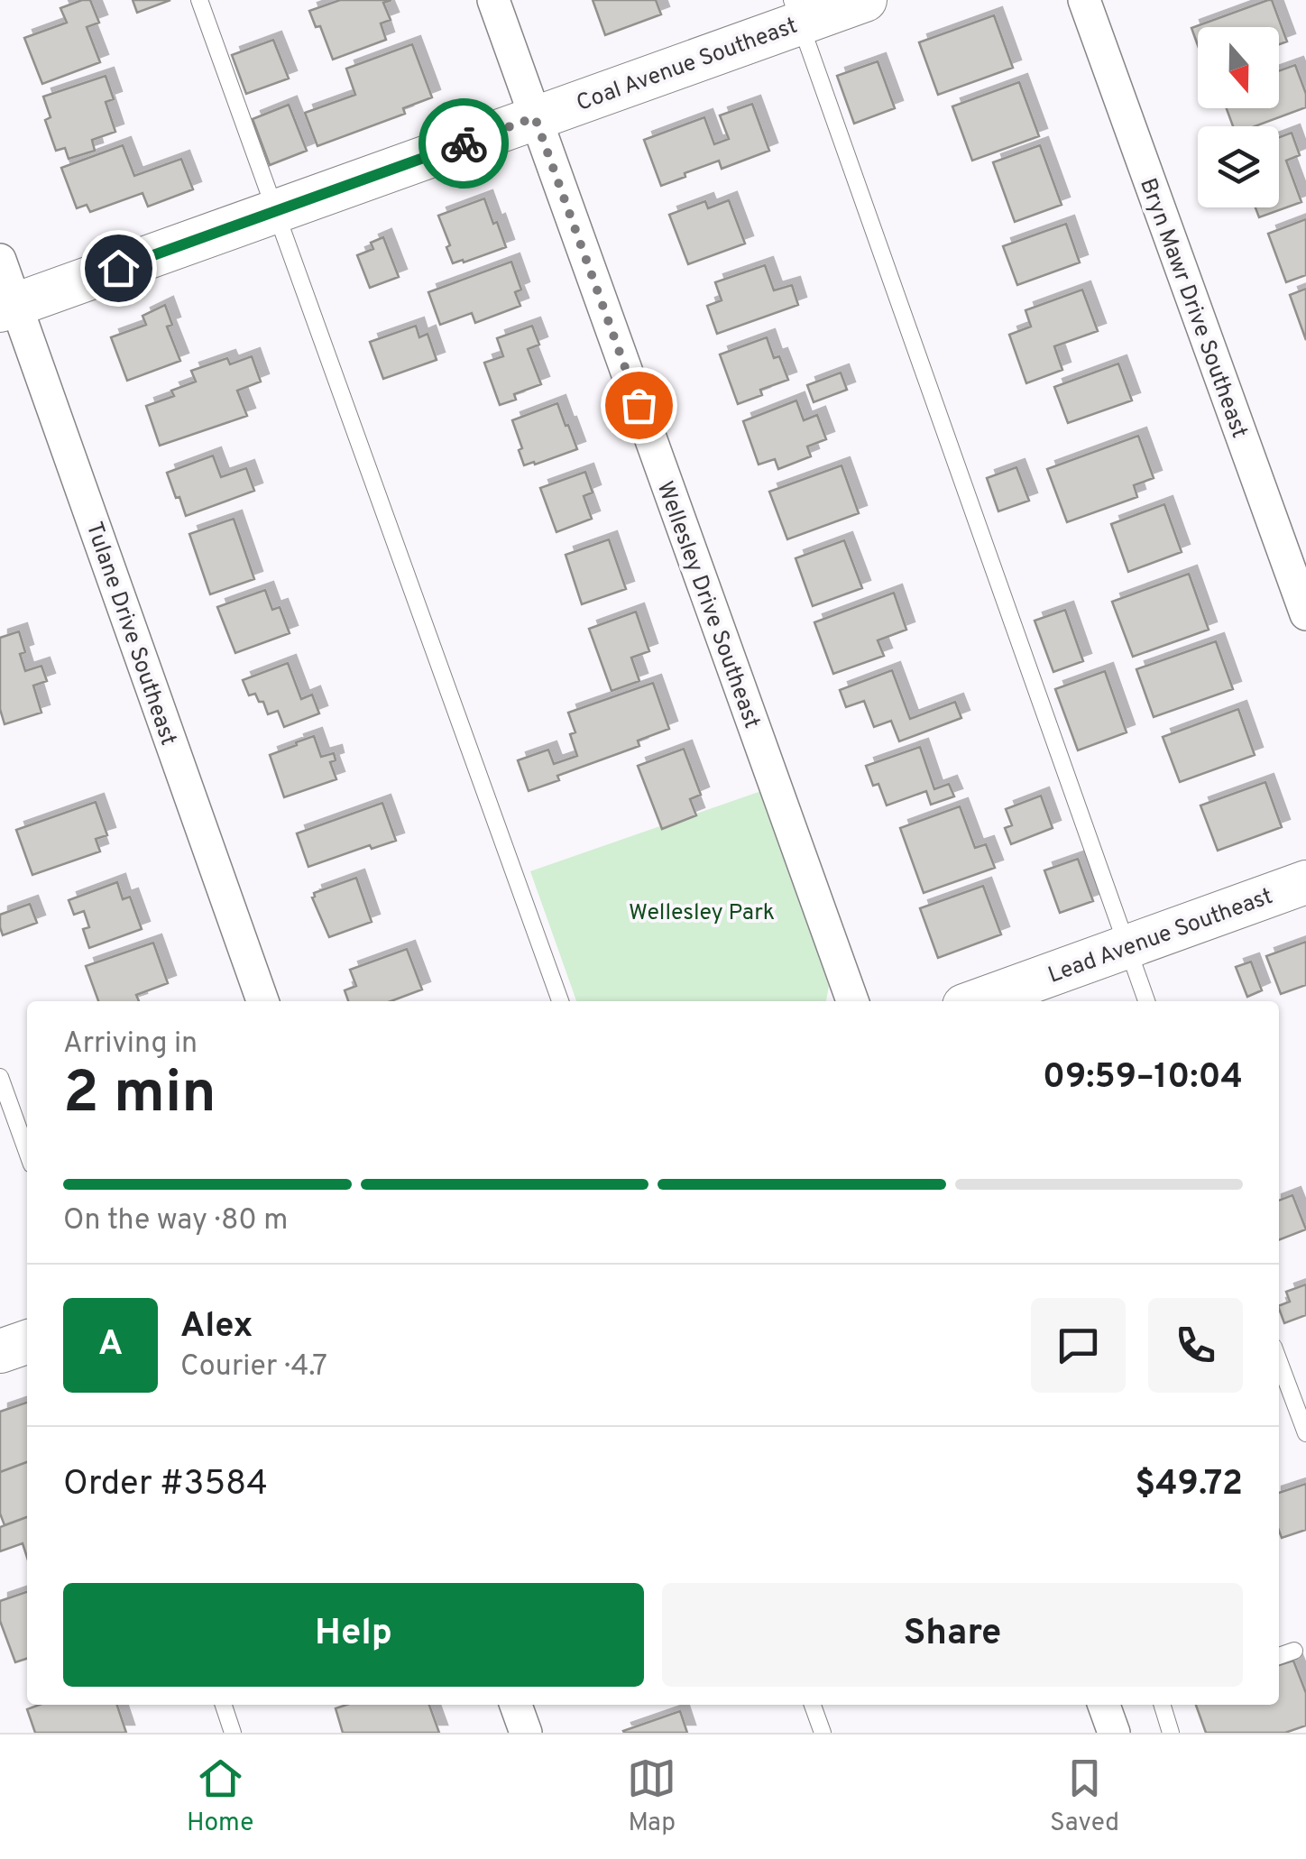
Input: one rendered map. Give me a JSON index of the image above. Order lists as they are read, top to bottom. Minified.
{"streets":{"main road":["Coal Avenue Southeast","Lead Avenue Southeast"],"street":["Bryn Mawr Drive Southeast","Wellesley Drive Southeast","Tulane Drive Southeast"]},"crossings":[["Coal Avenue Southeast","Wellesley Drive Southeast"],["Coal Avenue Southeast","Tulane Drive Southeast"]],"parks":["Wellesley Park"],"north":"bottom","page":{"heading":["2 min","Arriving in","09:59–10:04"],"panel":["Alex","Courier · 4.7","Order #3584","$49.72"],"bar":"On the way · 80 m","round":"A","buttons":["Help","Share"],"tabs":["Home","Map","Saved"]}}
